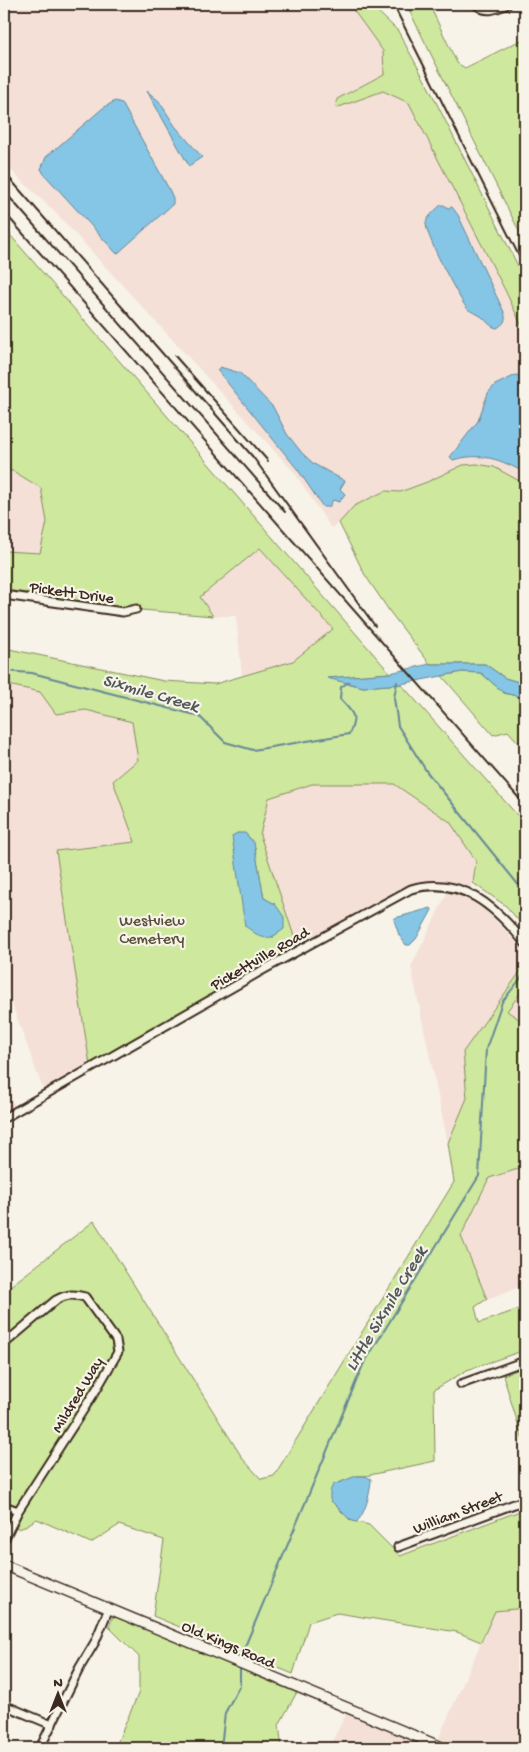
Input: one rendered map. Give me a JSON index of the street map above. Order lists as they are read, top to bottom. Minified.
{"streets":{"main road":["Old Kings Road"],"street":["Pickett Drive","Pickettville Road","Mildred Way","William Street"]},"water":["Sixmile Creek","Little Sixmile Creek"],"parks":["Westview Cemetery"],"north":"top"}
